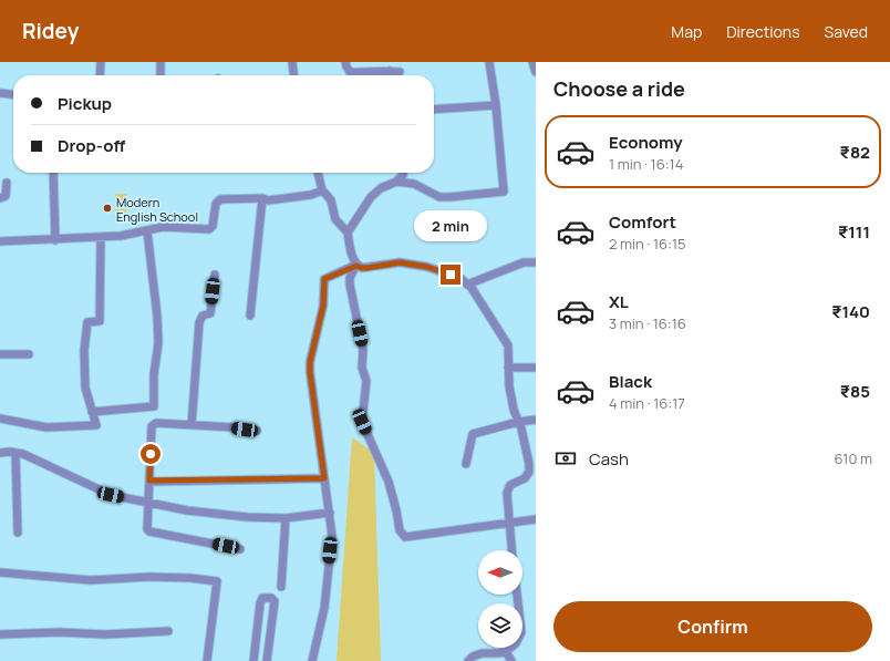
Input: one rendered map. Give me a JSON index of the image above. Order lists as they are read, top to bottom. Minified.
{"places":["Modern English School"],"north":"left","page":{"header":"Ridey","nav":["Map","Directions","Saved"],"heading":"Choose a ride","banner":["Pickup","Drop-off"],"list":[{"name":"Economy","note":"1 min · 16:14","value":"₹82"},{"name":"Comfort","note":"2 min · 16:15","value":"₹111"},{"name":"XL","note":"3 min · 16:16","value":"₹140"},{"name":"Black","note":"4 min · 16:17","value":"₹85"}],"bubble":"2 min","pay":["Cash","610 m"],"buttons":"Confirm"}}
